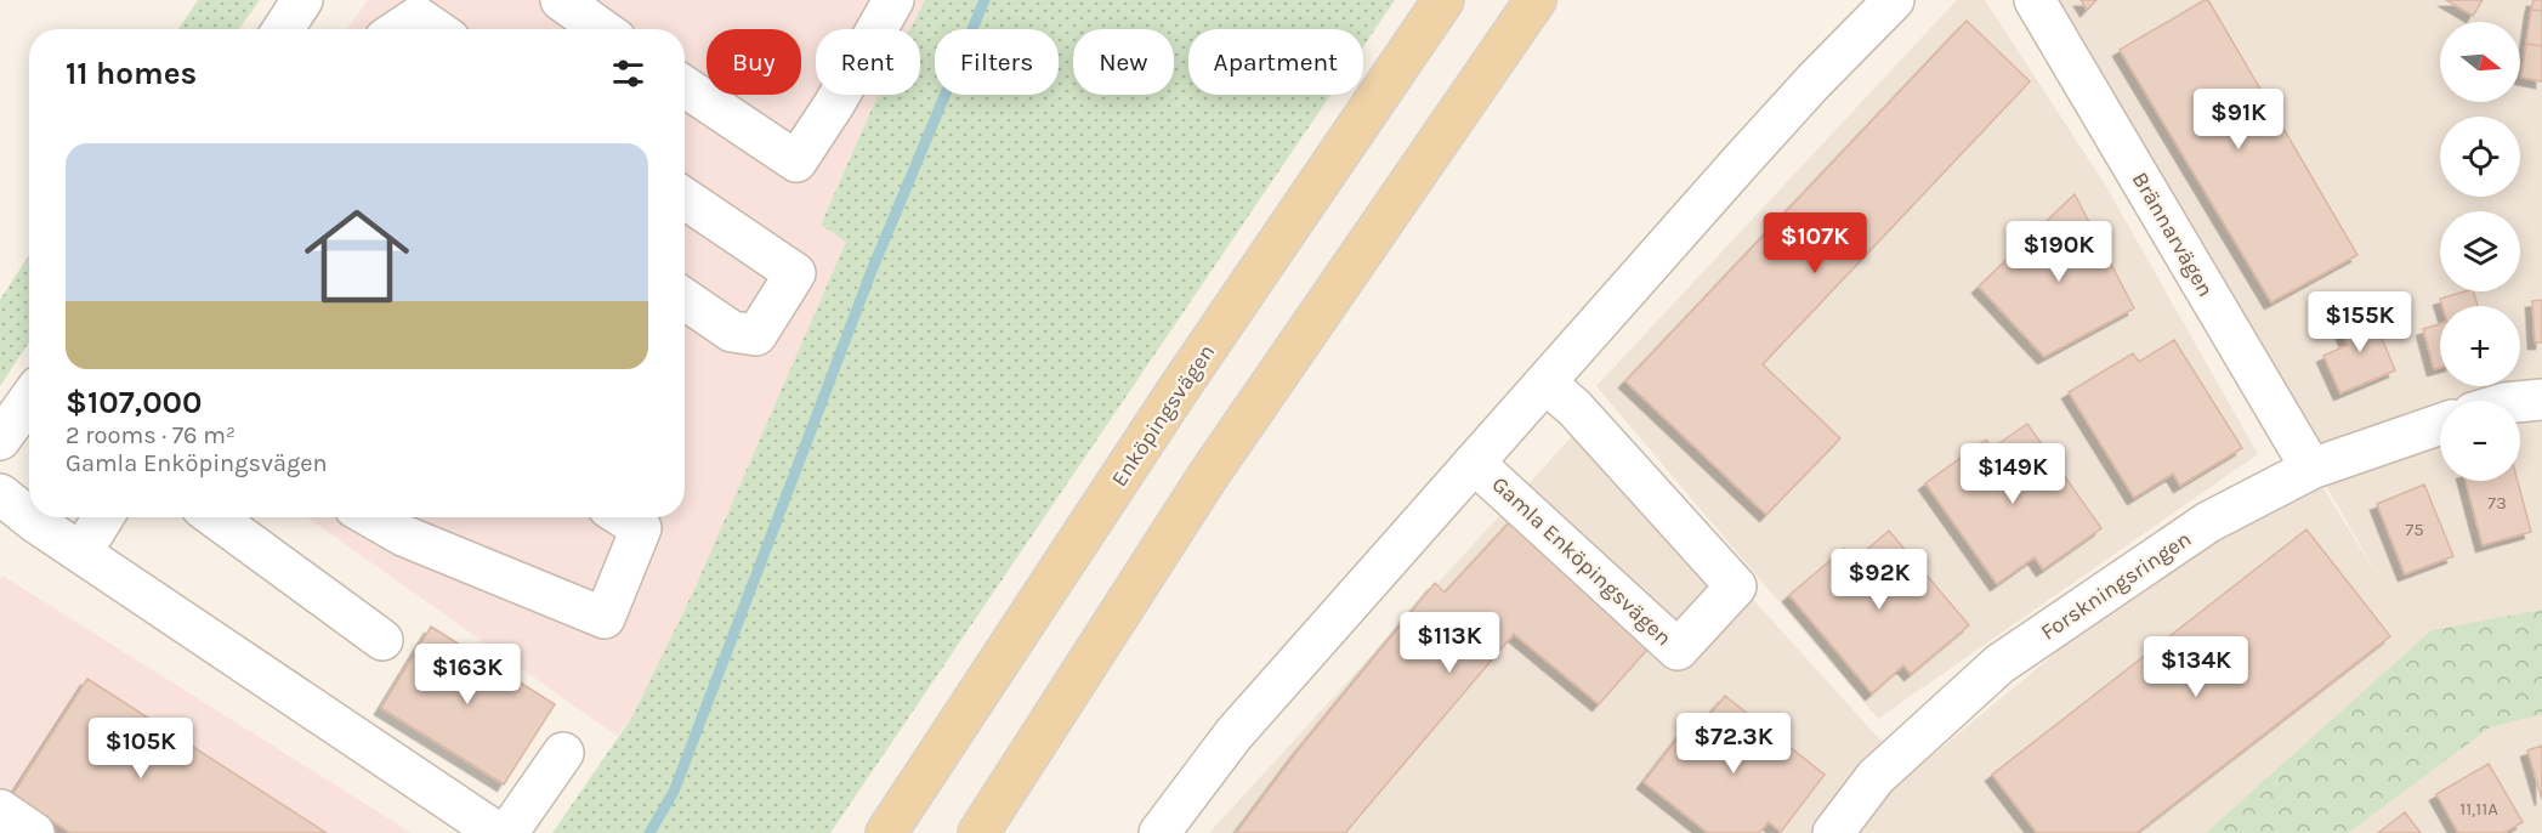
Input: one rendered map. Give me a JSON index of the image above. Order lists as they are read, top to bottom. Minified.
{"streets":{"main road":["Enköpingsvägen"],"street":["Brännarvägen","Gamla Enköpingsvägen","Forskningsringen"]},"crossings":[["Brännarvägen","Forskningsringen"]],"house_numbers":["73","75","11,11A"],"north":"right","page":{"map_buttons":["+","−"],"chip":["Buy","Rent","Filters","New","Apartment"],"heading":"11 homes","price":["$91K","$107K","$190K","$155K","$149K","$92K","$113K","$134K","$163K","$72.3K","$105K"],"list":[{"name":"$107,000","note":"2 rooms · 76 m² · Gamla Enköpingsvägen"}]}}
